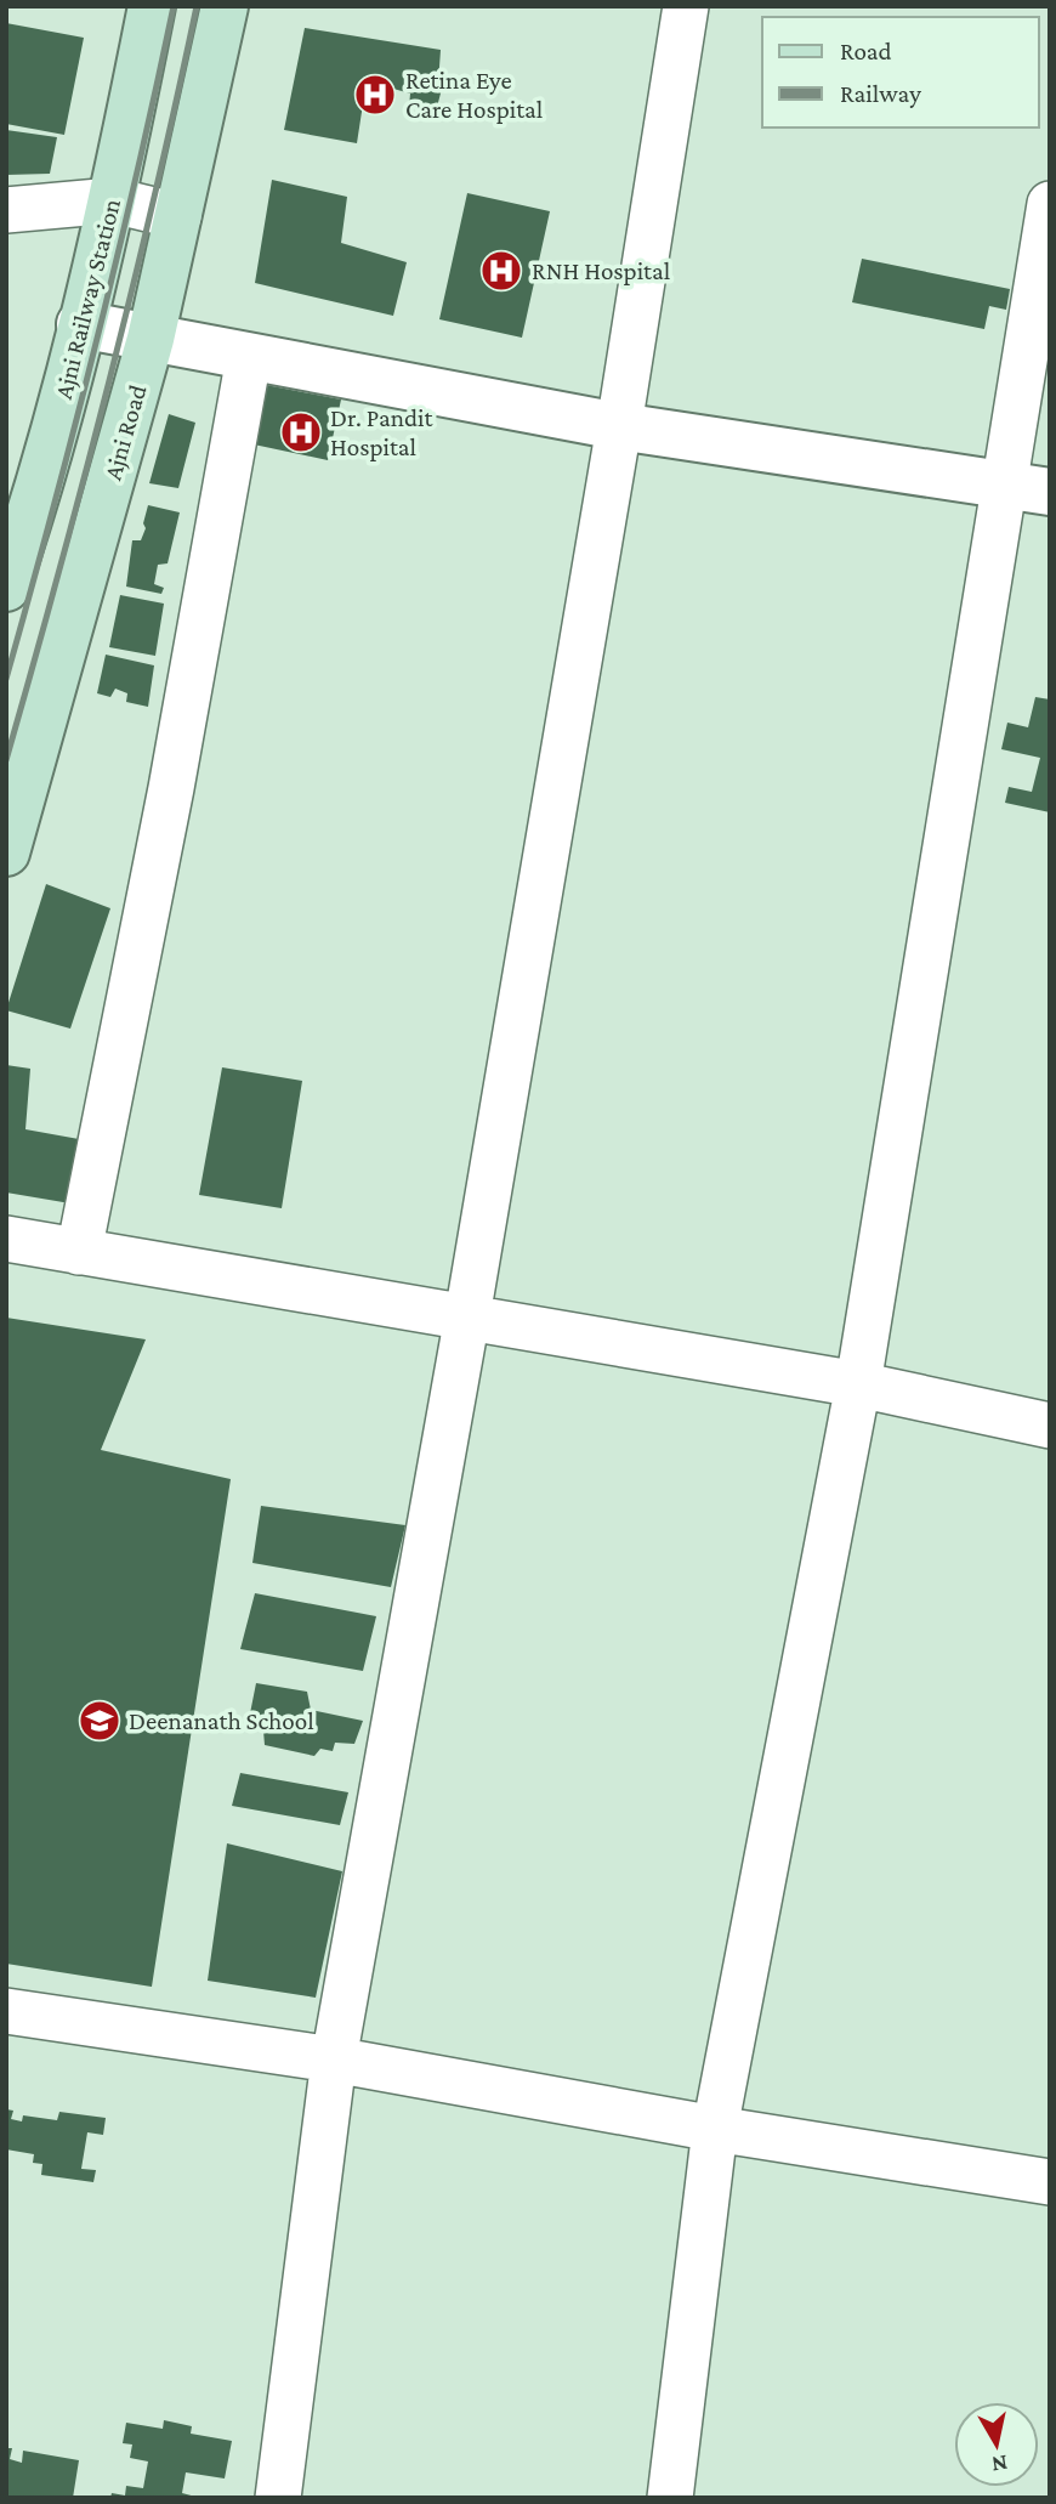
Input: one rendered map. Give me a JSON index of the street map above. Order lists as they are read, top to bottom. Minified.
{"streets":{"main road":["Ajni Railway Station","Ajni Road"]},"places":{"hospital":["Retina Eye Care Hospital","RNH Hospital","Dr. Pandit Hospital"],"school or university":["Deenanath School"]},"legend":["Road","Railway"],"north":"bottom"}
